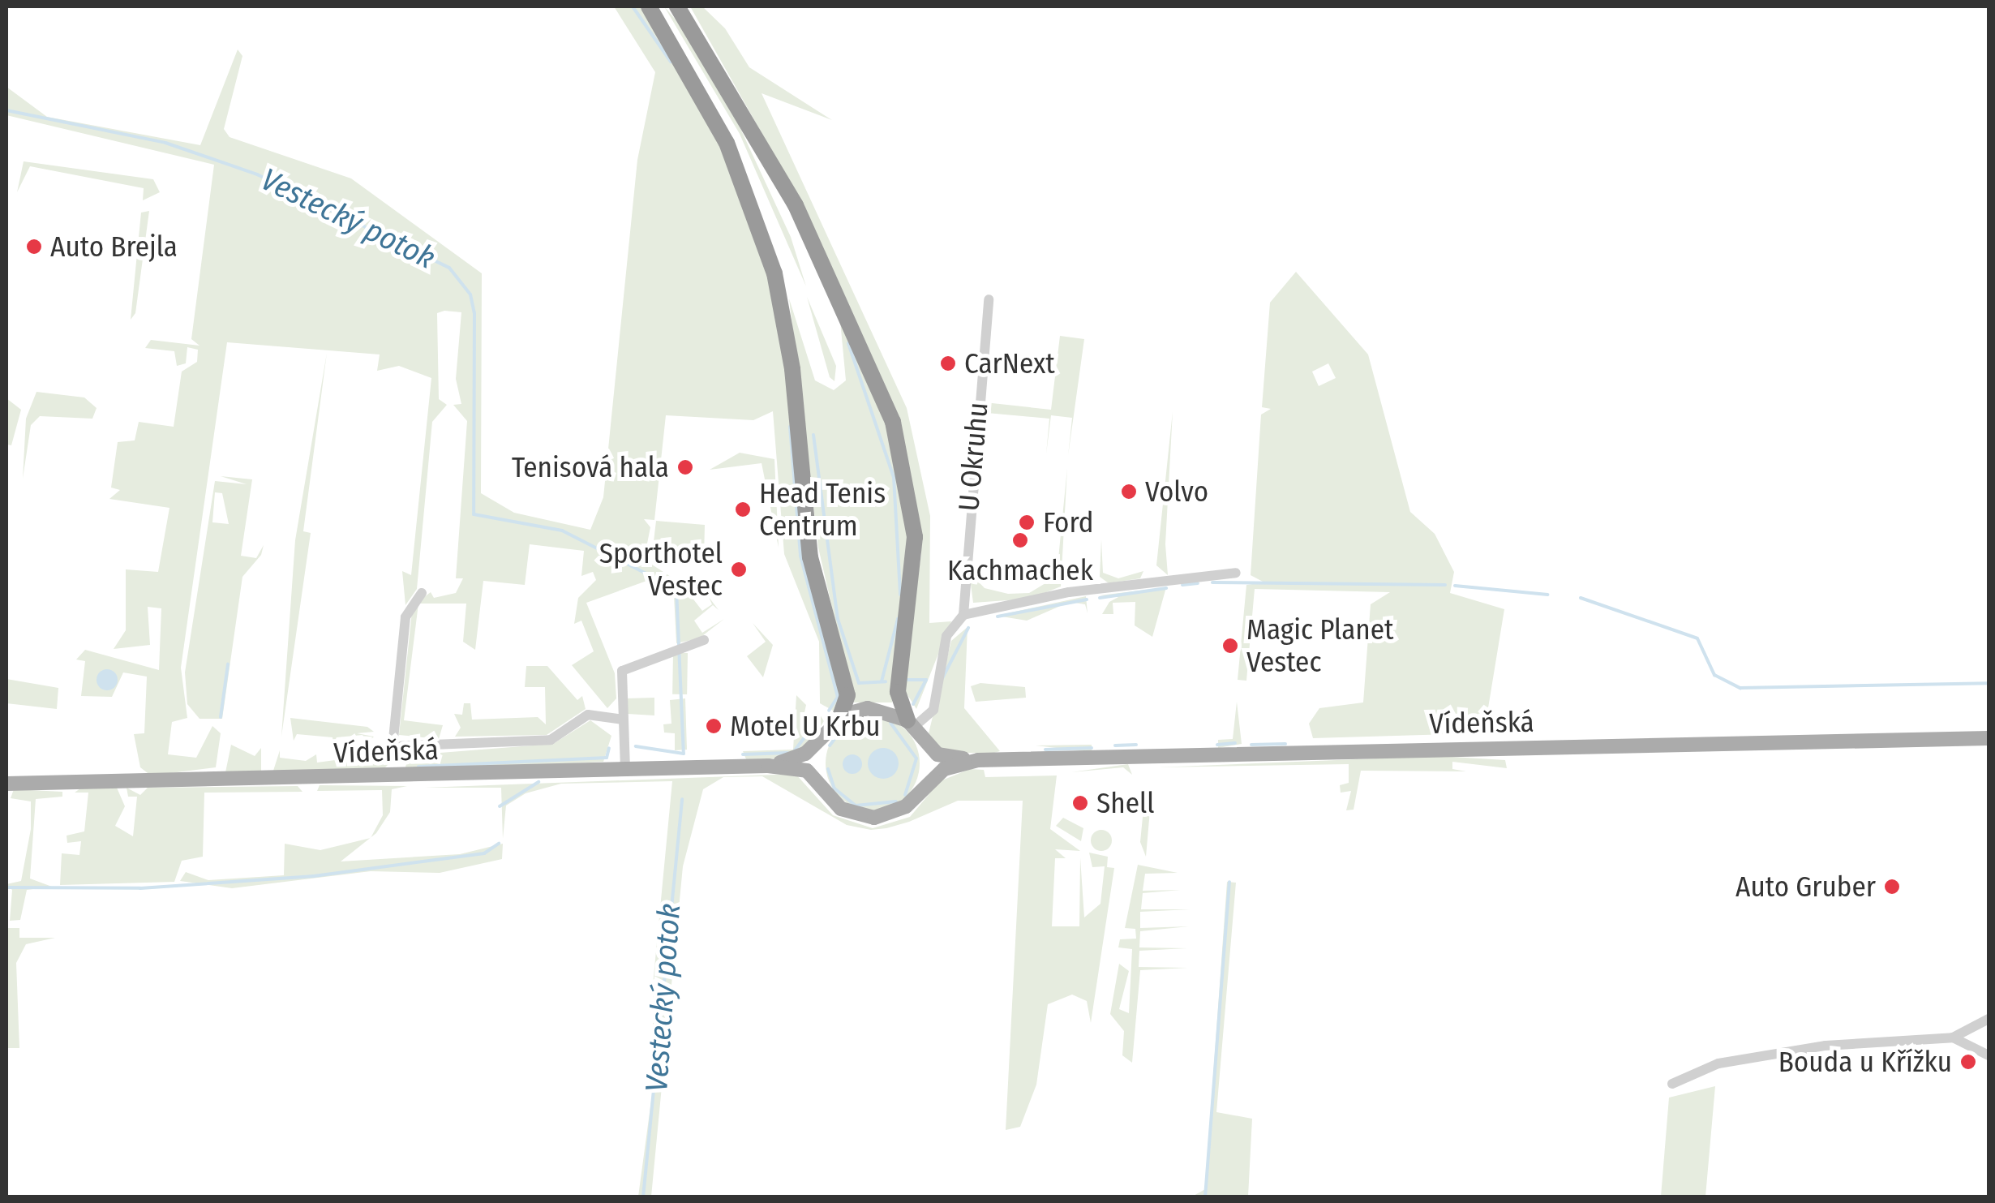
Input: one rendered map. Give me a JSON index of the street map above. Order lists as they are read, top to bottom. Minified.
{"streets":{"main road":["Vídeňská"],"street":["U Okruhu"]},"crossings":[["U Okruhu","Vídeňská"]],"water":["Vestecký potok"],"places":["Auto Brejla","CarNext","Tenisová hala","Volvo","Head Tenis Centrum","Ford","Kachmachek","Sporthotel Vestec","Magic Planet Vestec","Motel U Krbu","Shell","Auto Gruber","Bouda u Křížku"]}
